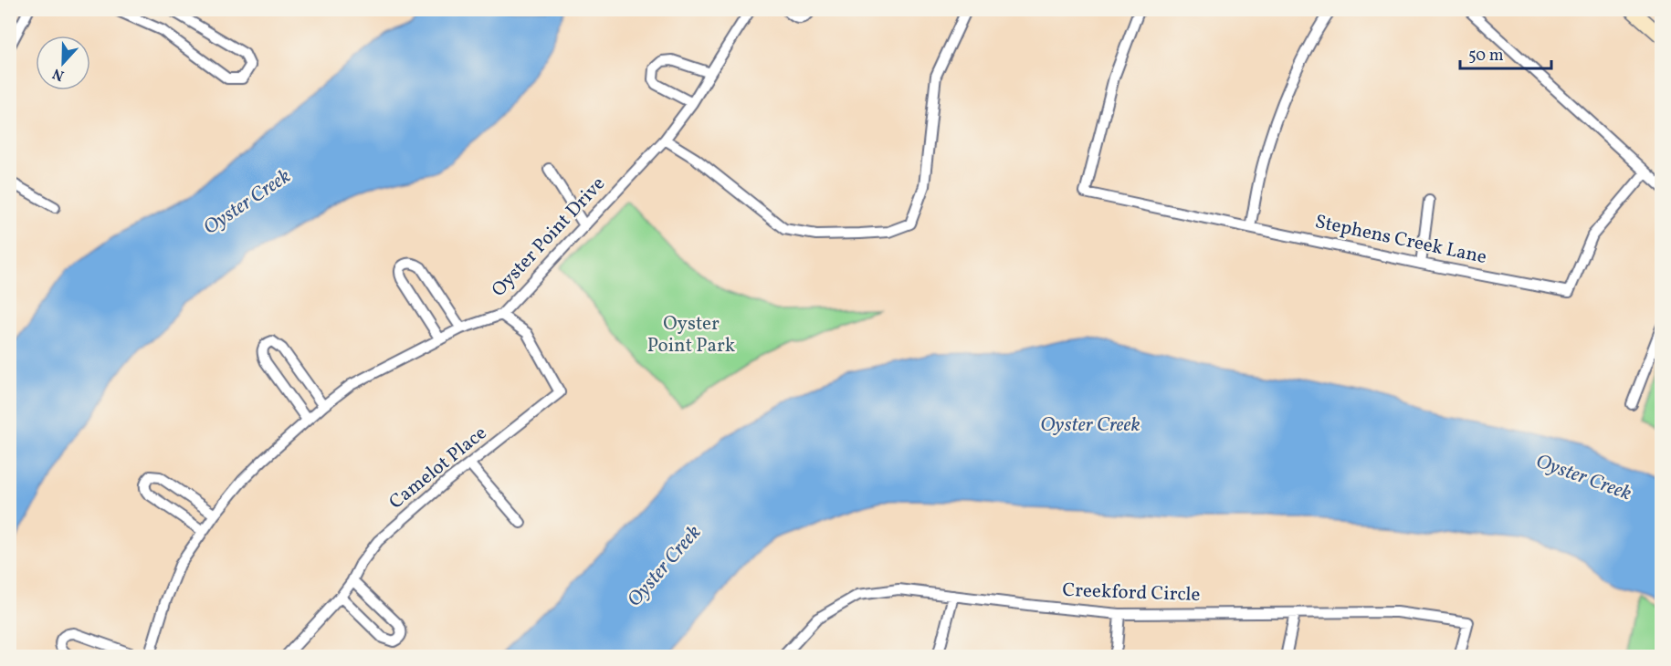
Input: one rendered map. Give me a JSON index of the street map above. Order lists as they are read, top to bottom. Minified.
{"streets":{"street":["Oyster Point Drive","Stephens Creek Lane","Camelot Place","Creekford Circle"]},"crossings":[["Oyster Point Drive","Camelot Place"]],"water":["Oyster Creek"],"parks":["Oyster Point Park"],"scale_bar":"50 m","north":"bottom"}
